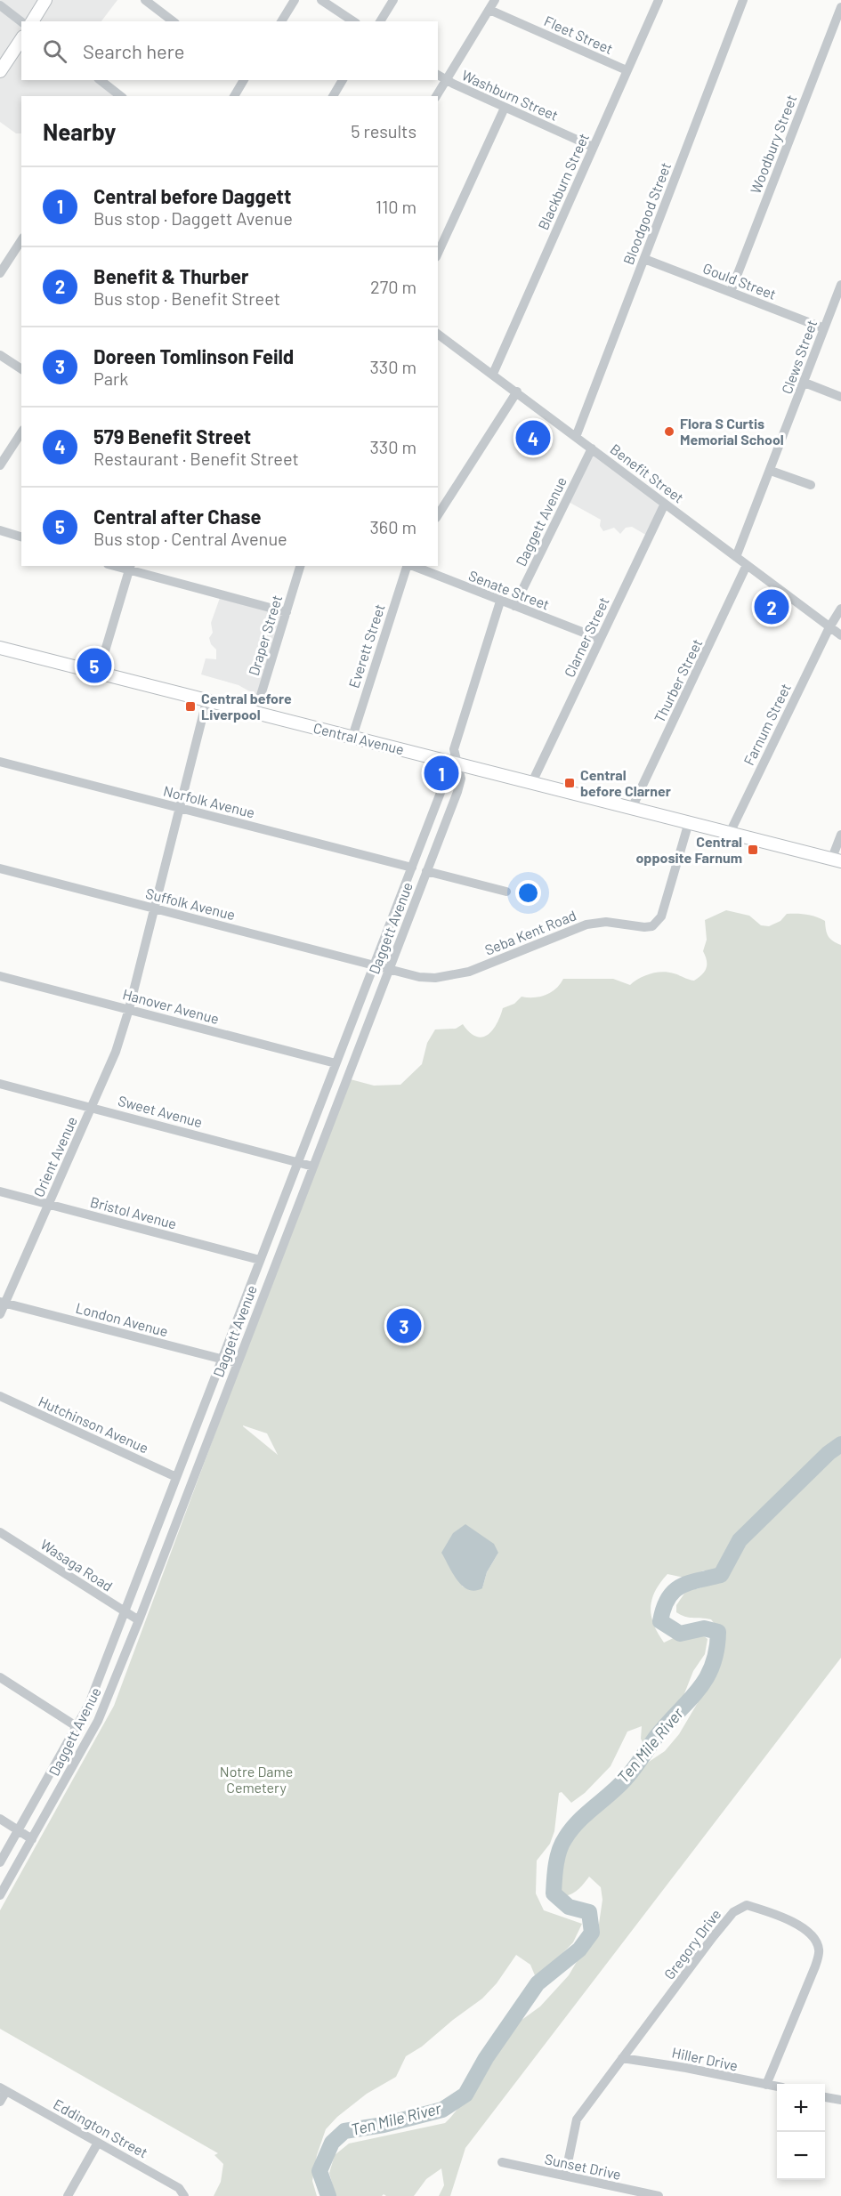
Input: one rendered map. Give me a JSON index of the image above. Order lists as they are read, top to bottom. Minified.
{"streets":{"main road":["Central Avenue"],"street":["Fleet Street","Washburn Street","Woodbury Street","Blackburn Street","Bloodgood Street","Gould Street","Clews Street","Benefit Street","Daggett Avenue","Senate Street","Draper Street","Clarner Street","Everett Street","Thurber Street","Farnum Street","Norfolk Avenue","Suffolk Avenue","Seba Kent Road","Hanover Avenue","Sweet Avenue","Orient Avenue","Bristol Avenue","London Avenue","Hutchinson Avenue","Wasaga Road","Gregory Drive","Hiller Drive","Eddington Street","Sunset Drive"]},"crossings":[["Fleet Street","Blackburn Street"],["Washburn Street","Blackburn Street"],["Woodbury Street","Gould Street"],["Blackburn Street","Benefit Street"],["Bloodgood Street","Gould Street"],["Bloodgood Street","Benefit Street"],["Gould Street","Clews Street"],["Clews Street","Benefit Street"],["Benefit Street","Daggett Avenue"],["Benefit Street","Clarner Street"],["Benefit Street","Thurber Street"],["Benefit Street","Farnum Street"],["Daggett Avenue","Senate Street"],["Daggett Avenue","Central Avenue"],["Daggett Avenue","Norfolk Avenue"],["Daggett Avenue","Suffolk Avenue"],["Daggett Avenue","Seba Kent Road"],["Daggett Avenue","Hanover Avenue"],["Daggett Avenue","Sweet Avenue"],["Daggett Avenue","Bristol Avenue"],["Daggett Avenue","London Avenue"],["Daggett Avenue","Hutchinson Avenue"],["Daggett Avenue","Wasaga Road"],["Senate Street","Clarner Street"],["Draper Street","Central Avenue"],["Clarner Street","Central Avenue"],["Everett Street","Central Avenue"],["Thurber Street","Central Avenue"],["Farnum Street","Central Avenue"],["Central Avenue","Seba Kent Road"],["Central Avenue","Orient Avenue"],["Norfolk Avenue","Orient Avenue"],["Suffolk Avenue","Seba Kent Road"],["Suffolk Avenue","Orient Avenue"],["Hanover Avenue","Orient Avenue"],["Sweet Avenue","Orient Avenue"],["Orient Avenue","Bristol Avenue"],["Orient Avenue","London Avenue"],["Gregory Drive","Hiller Drive"],["Gregory Drive","Sunset Drive"]],"water":["Ten Mile River"],"parks":["Notre Dame Cemetery"],"places":{"other":["Flora S Curtis Memorial School"],"transit":["Central before Liverpool","Central before Clarner","Central opposite Farnum"]},"page":{"search":"Search here","heading":["Nearby","5 results"],"list":[{"mark":"1","name":"Central before Daggett","note":"Bus stop · Daggett Avenue","value":"110 m"},{"mark":"2","name":"Benefit & Thurber","note":"Bus stop · Benefit Street","value":"270 m"},{"mark":"3","name":"Doreen Tomlinson Feild","note":"Park","value":"330 m"},{"mark":"4","name":"579 Benefit Street","note":"Restaurant · Benefit Street","value":"330 m"},{"mark":"5","name":"Central after Chase","note":"Bus stop · Central Avenue","value":"360 m"}],"pins":["4","2","5","1","3"],"map_buttons":["+","−"]}}
